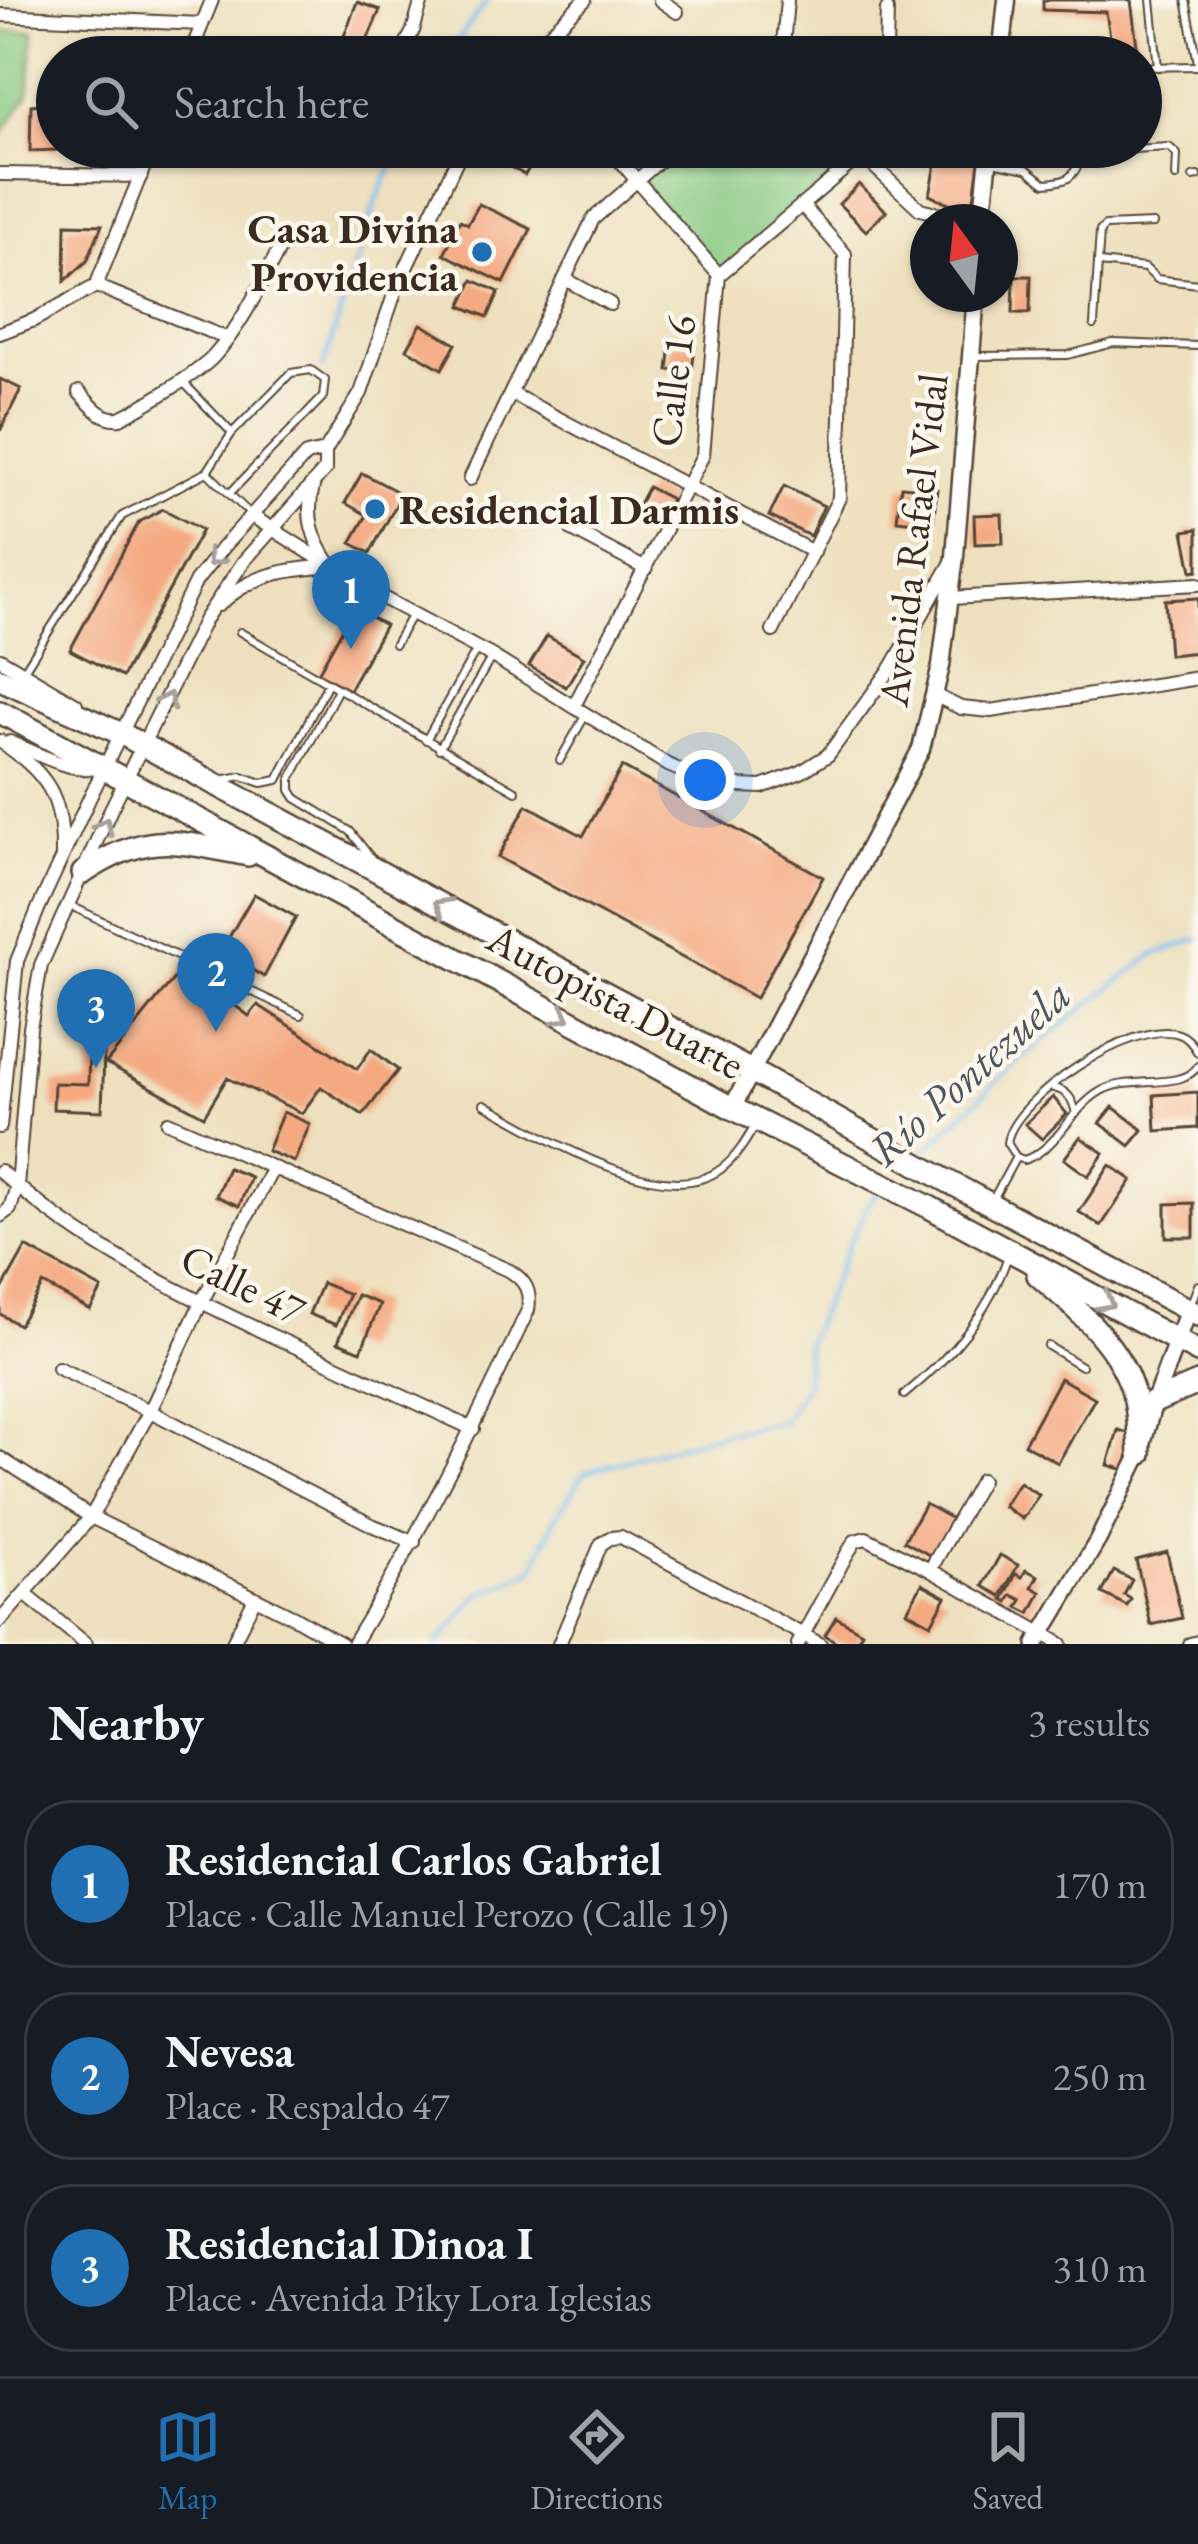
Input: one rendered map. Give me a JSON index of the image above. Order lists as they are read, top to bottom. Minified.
{"streets":{"highway":["Autopista Duarte"],"main road":["Avenida Rafael Vidal"],"street":["Calle 16","Calle 47"]},"crossings":[["Avenida Rafael Vidal","Autopista Duarte"]],"water":["Río Pontezuela"],"places":["Casa Divina Providencia","Residencial Darmis"],"north":"top","page":{"search":"Search here","pins":["1","2","3"],"heading":["Nearby","3 results"],"list":[{"mark":"1","name":"Residencial Carlos Gabriel","note":"Place · Calle Manuel Perozo (Calle 19)","value":"170 m"},{"mark":"2","name":"Nevesa","note":"Place · Respaldo 47","value":"250 m"},{"mark":"3","name":"Residencial Dinoa I","note":"Place · Avenida Piky Lora Iglesias","value":"310 m"}],"nav":["Map","Directions","Saved"]}}
